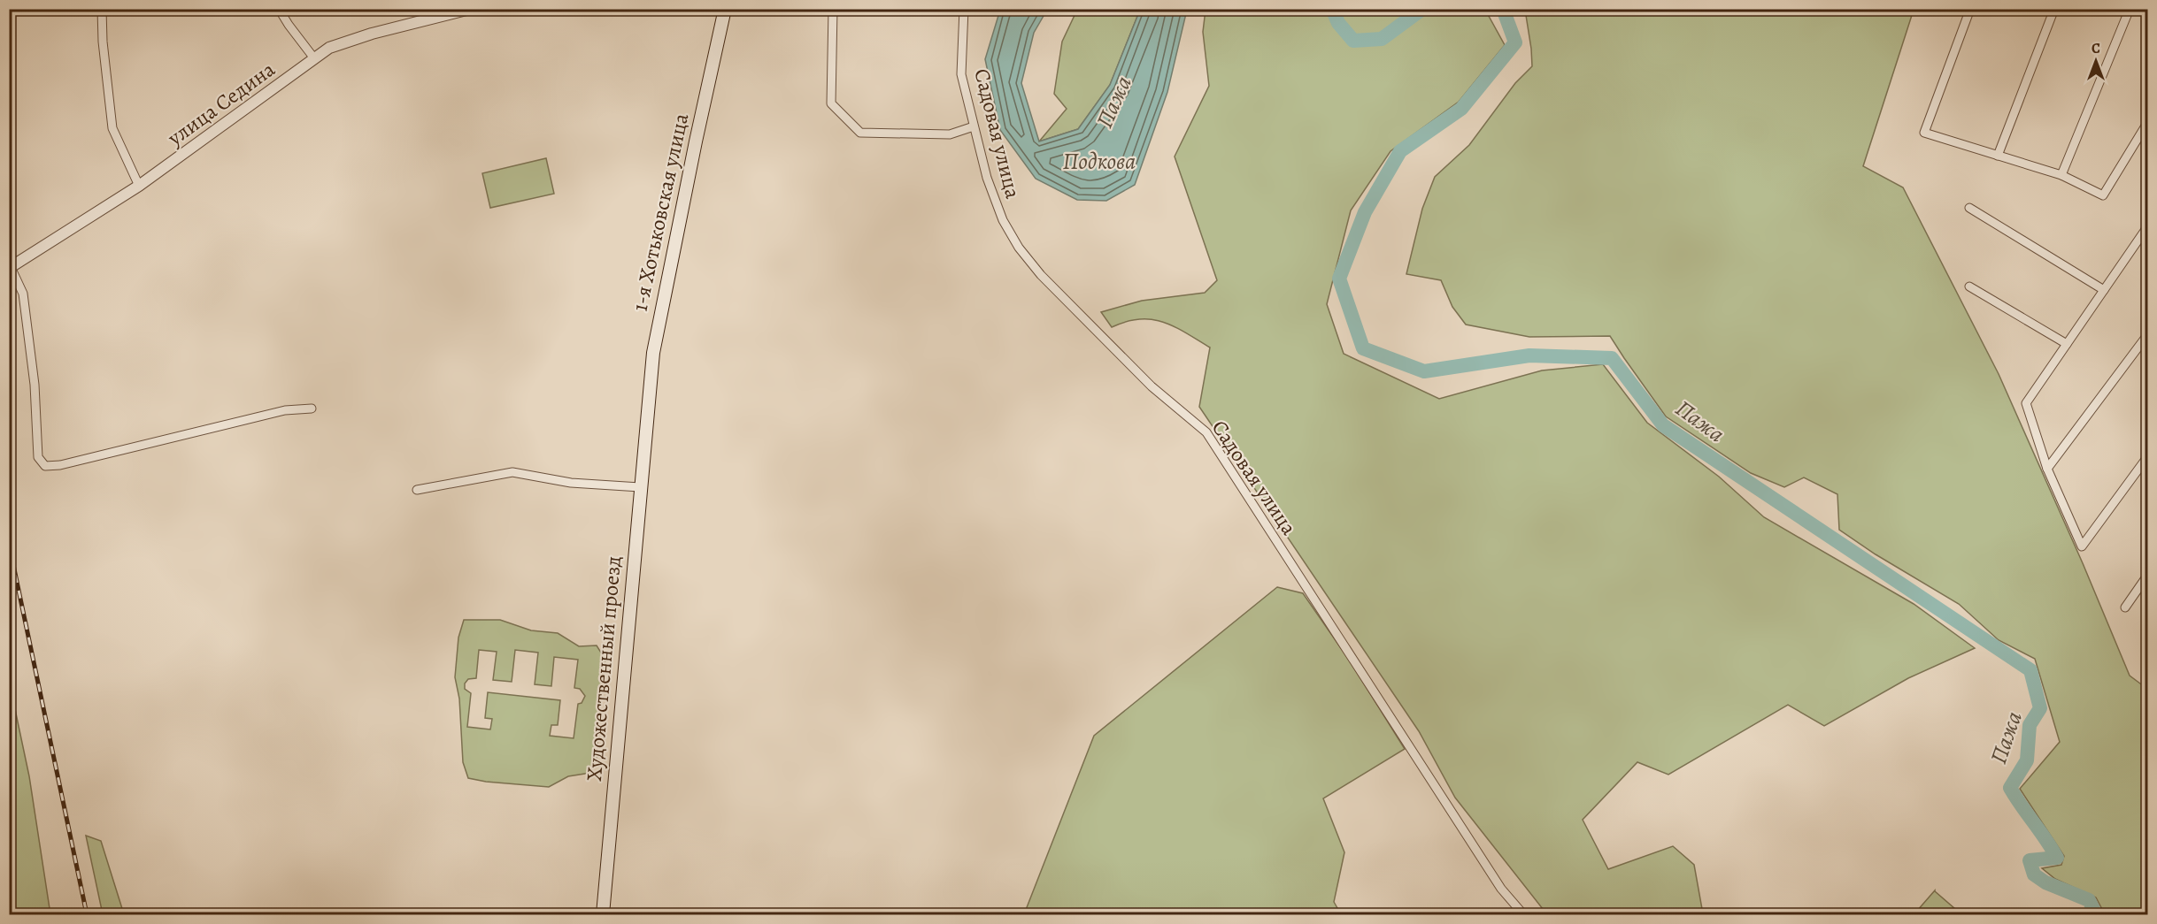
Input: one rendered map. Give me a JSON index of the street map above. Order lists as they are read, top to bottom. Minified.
{"streets":{"main road":["1-я Хотьковская улица","Художественный проезд"],"street":["улица Седина","Садовая улица"]},"crossings":[["1-я Хотьковская улица","Художественный проезд"]],"water":["Пажа","Подкова"],"north":"top"}
